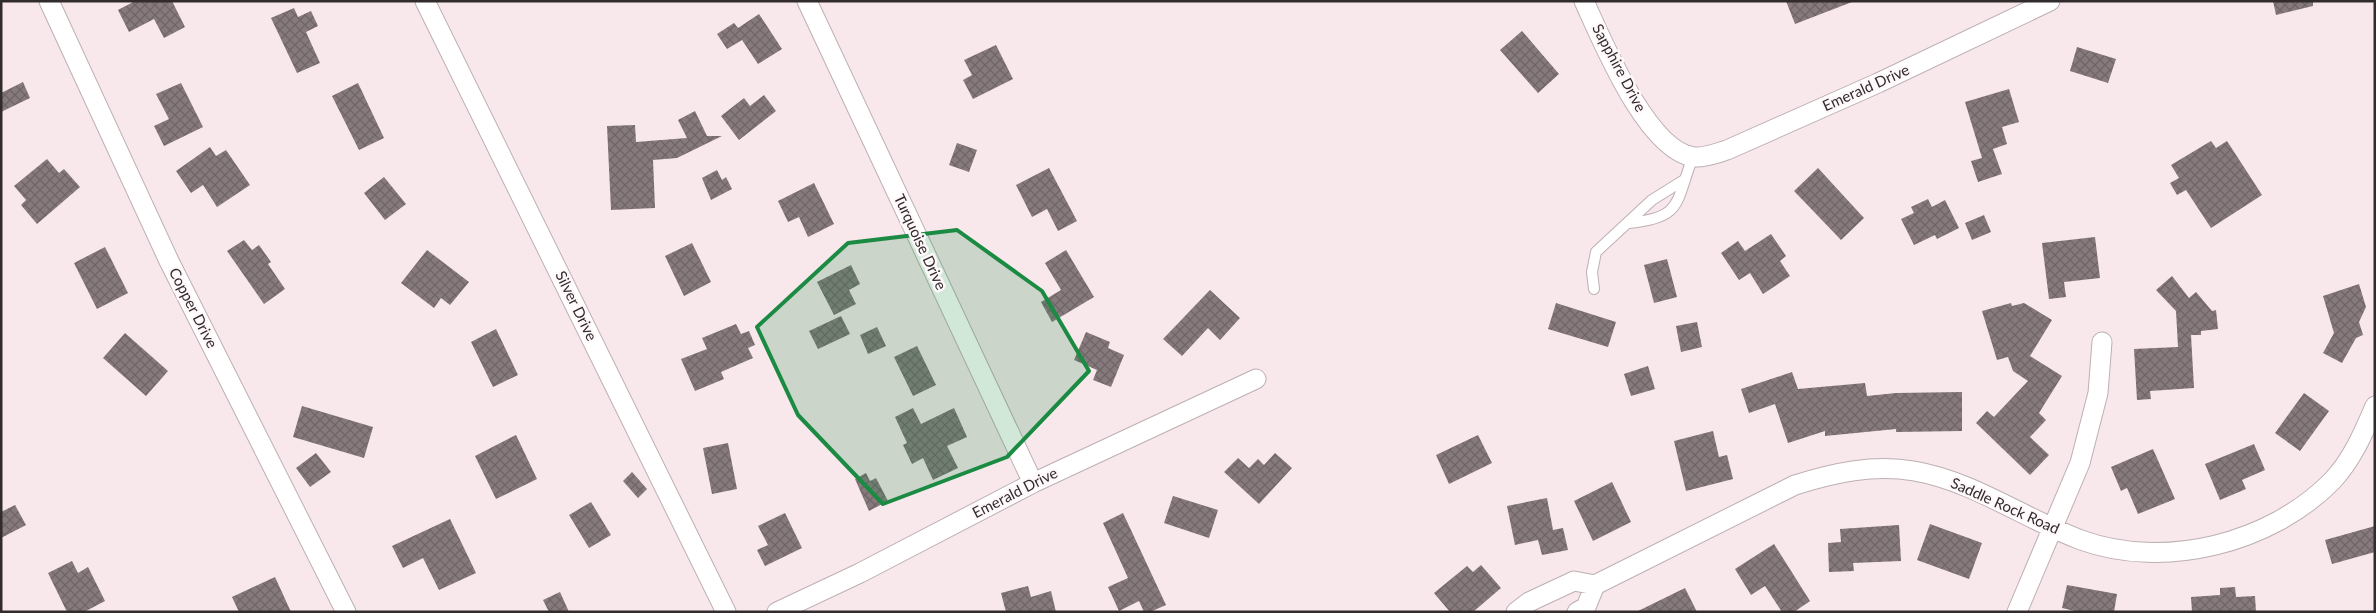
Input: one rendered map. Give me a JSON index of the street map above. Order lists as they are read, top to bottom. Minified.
{"streets":{"street":["Sapphire Drive","Emerald Drive","Turquoise Drive","Silver Drive","Copper Drive","Saddle Rock Road"]},"crossings":[["Sapphire Drive","Emerald Drive"],["Emerald Drive","Turquoise Drive"]]}
